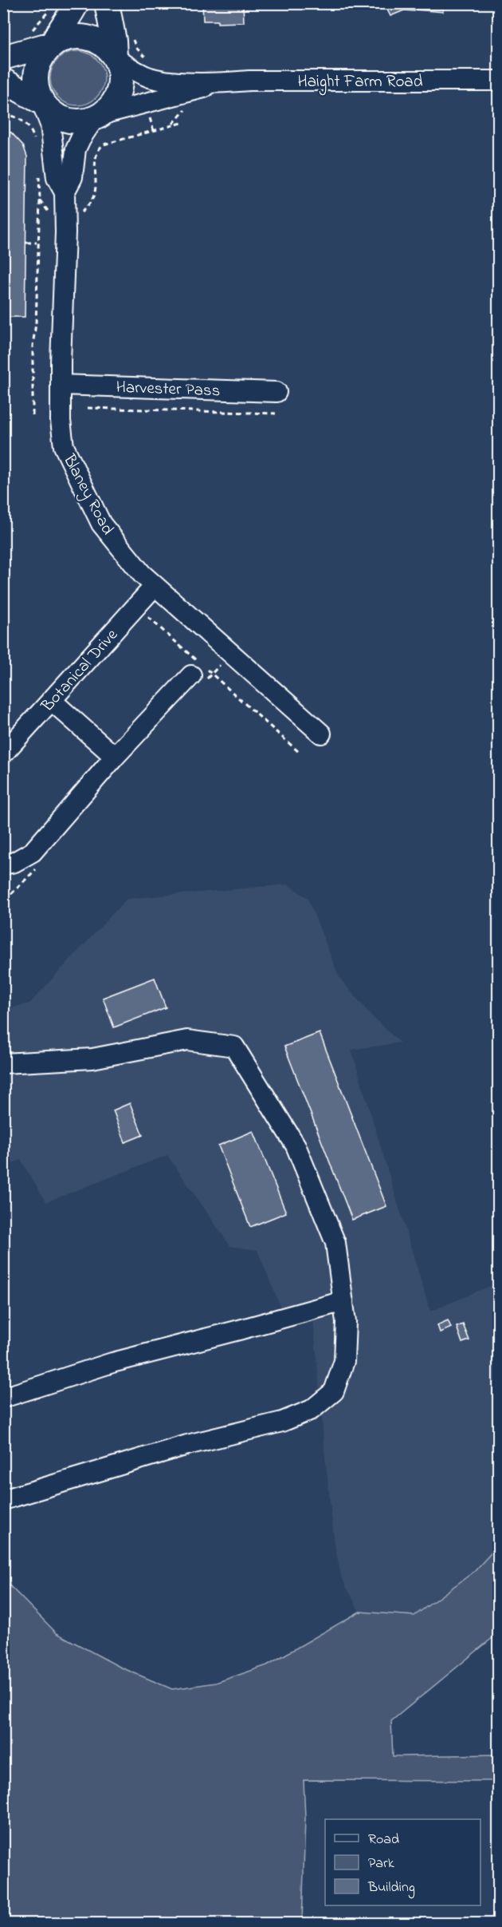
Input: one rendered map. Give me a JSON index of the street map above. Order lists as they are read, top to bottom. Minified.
{"streets":{"street":["Haight Farm Road","Harvester Pass","Blaney Road","Botanical Drive"]},"crossings":[["Haight Farm Road","Blaney Road"],["Harvester Pass","Blaney Road"],["Blaney Road","Botanical Drive"]],"legend":["Road","Park","Building"]}
